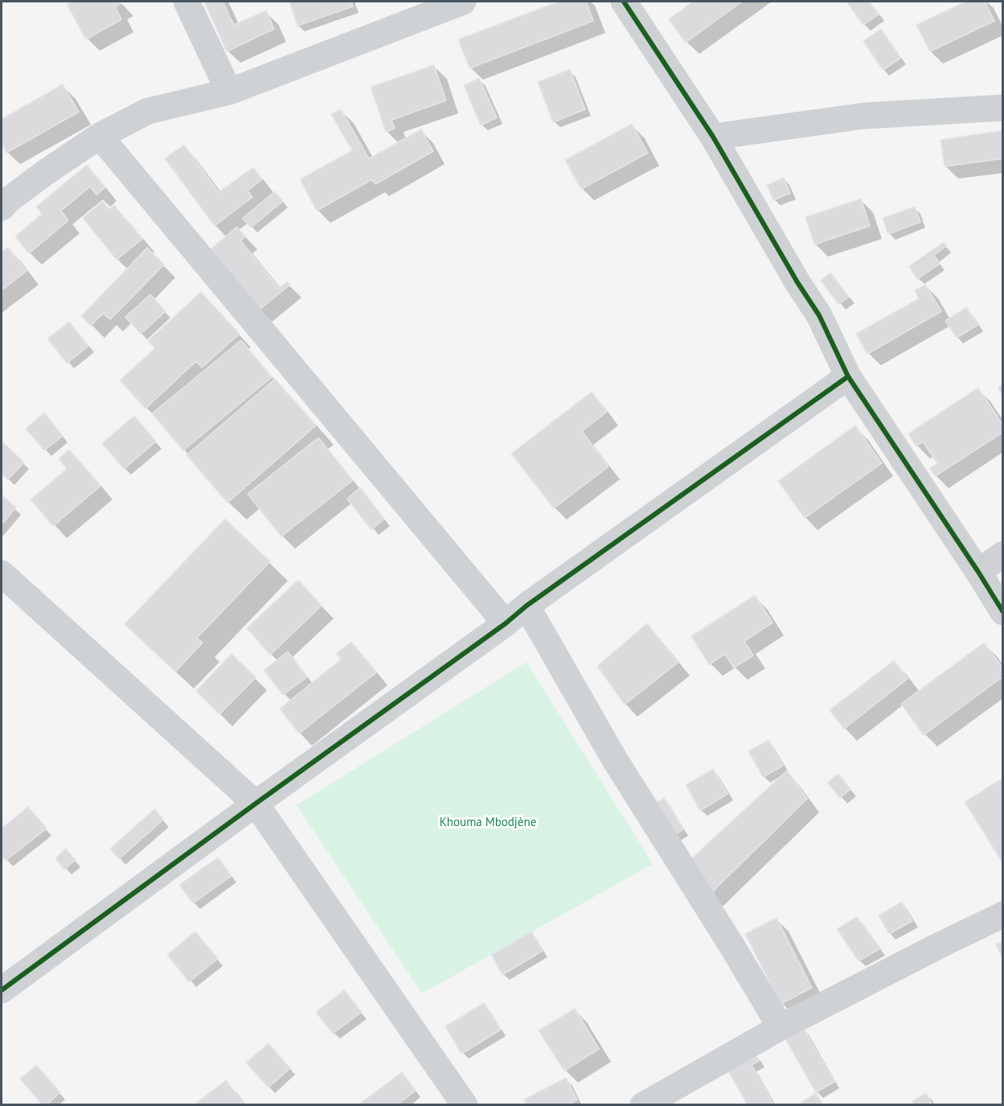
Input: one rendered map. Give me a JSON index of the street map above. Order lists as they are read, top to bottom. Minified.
{"parks":["Khouma Mbodjène"]}
